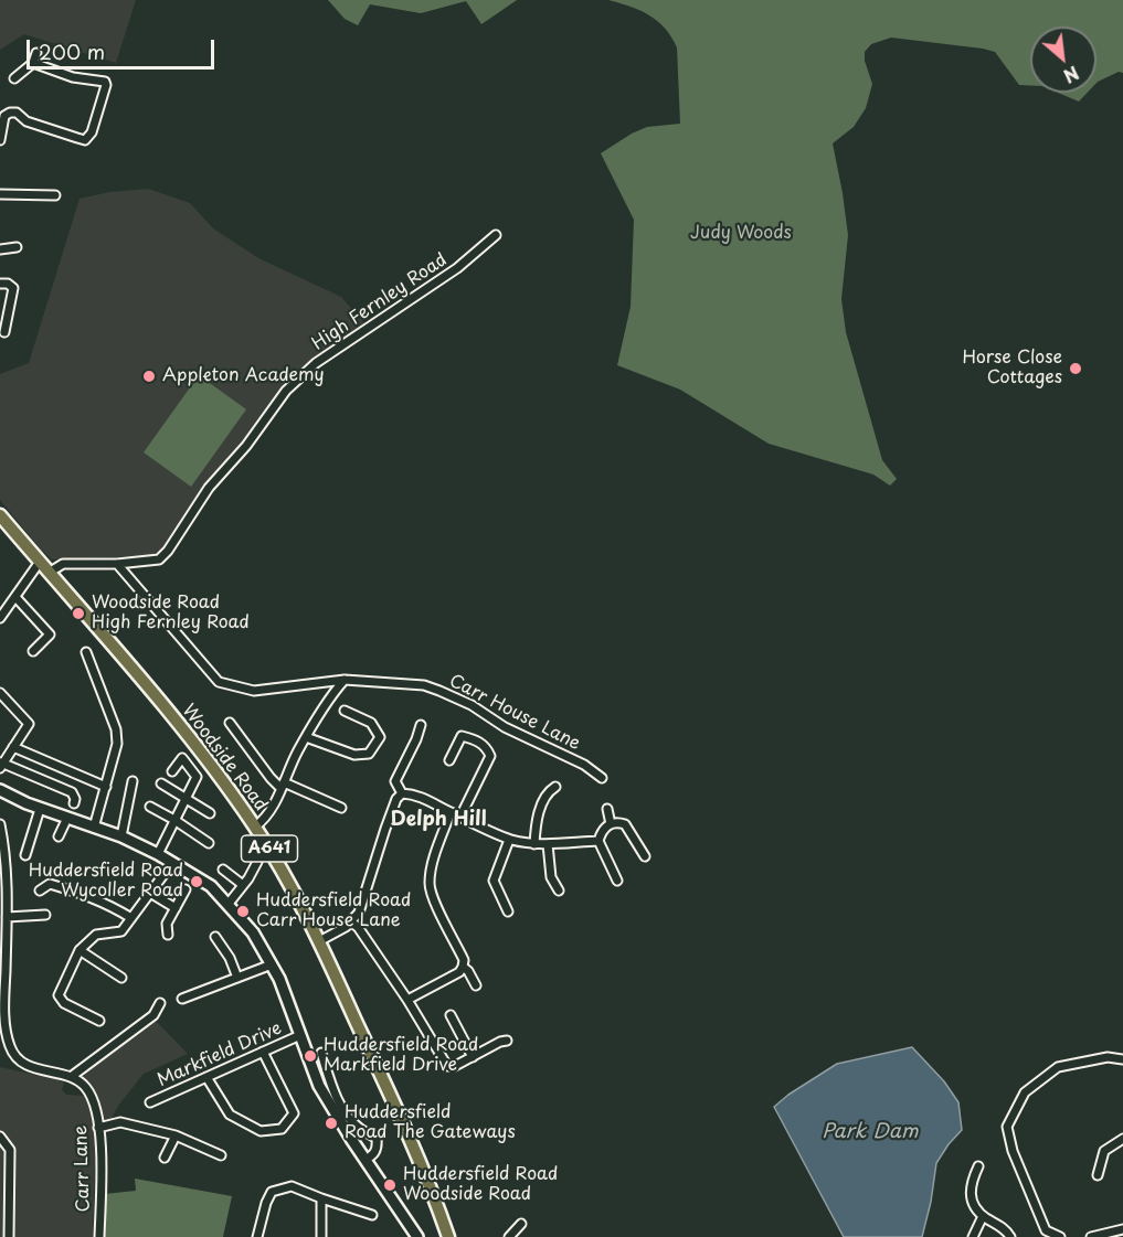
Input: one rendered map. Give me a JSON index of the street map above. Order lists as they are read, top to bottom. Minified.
{"streets":{"main road":["Woodside Road","A641"],"street":["High Fernley Road","Carr House Lane","Markfield Drive","Carr Lane"]},"crossings":[["High Fernley Road","Carr House Lane"],["High Fernley Road","Woodside Road"]],"districts":["Delph Hill"],"water":["Park Dam"],"parks":["Judy Woods"],"places":["Horse Close Cottages","Appleton Academy","Woodside Road High Fernley Road","Huddersfield Road Wycoller Road","Huddersfield Road Carr House Lane","Huddersfield Road Markfield Drive","Huddersfield Road The Gateways","Huddersfield Road Woodside Road"],"scale_bar":"200 m","north":"bottom right"}
